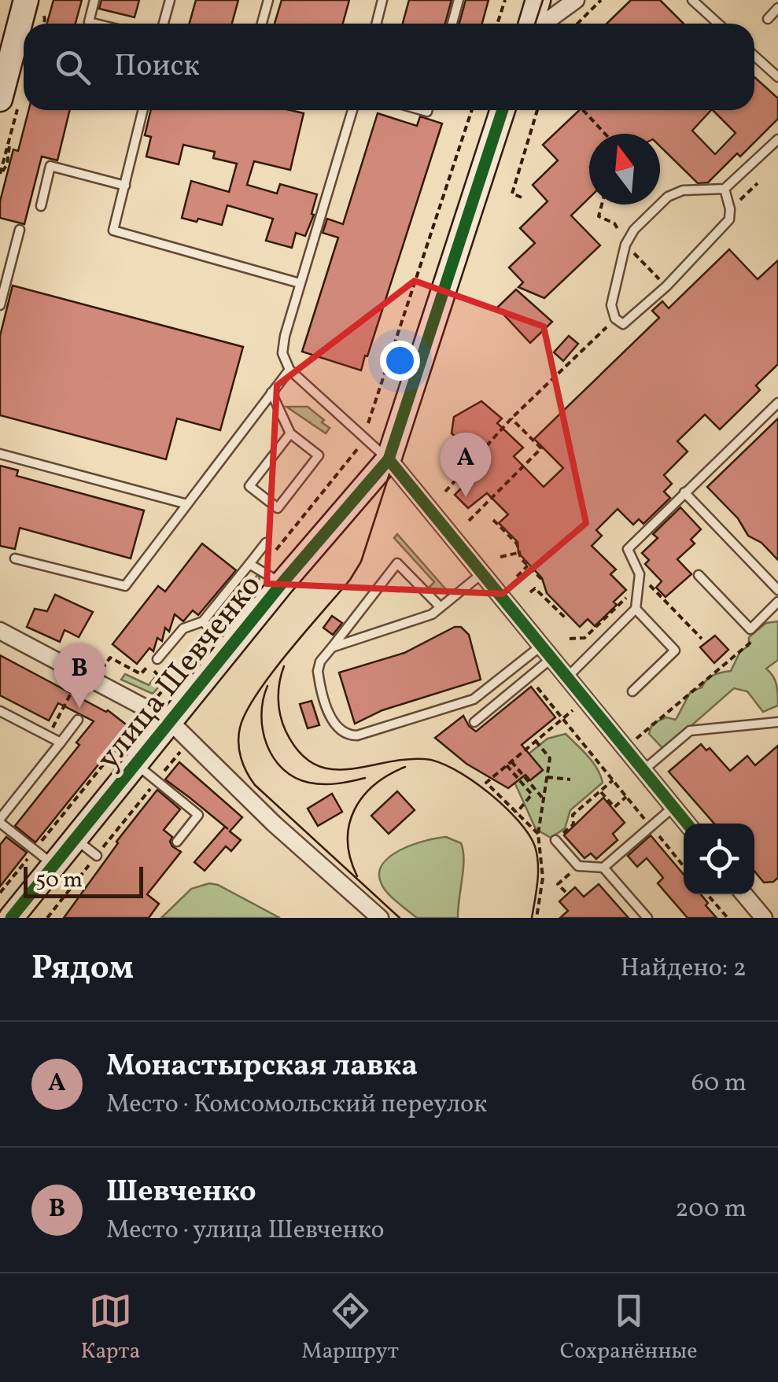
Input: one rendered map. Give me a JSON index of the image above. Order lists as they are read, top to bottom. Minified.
{"streets":{"street":["улица Шевченко"]},"scale_bar":"50 m","north":"top","page":{"search":"Поиск","pins":["A","B"],"scale":"50 m","heading":["Рядом","Найдено: 2"],"list":[{"mark":"A","name":"Монастырская лавка","note":"Место · Комсомольский переулок","value":"60 m"},{"mark":"B","name":"Шевченко","note":"Место · улица Шевченко","value":"200 m"}],"nav":["Карта","Маршрут","Сохранённые"]}}
